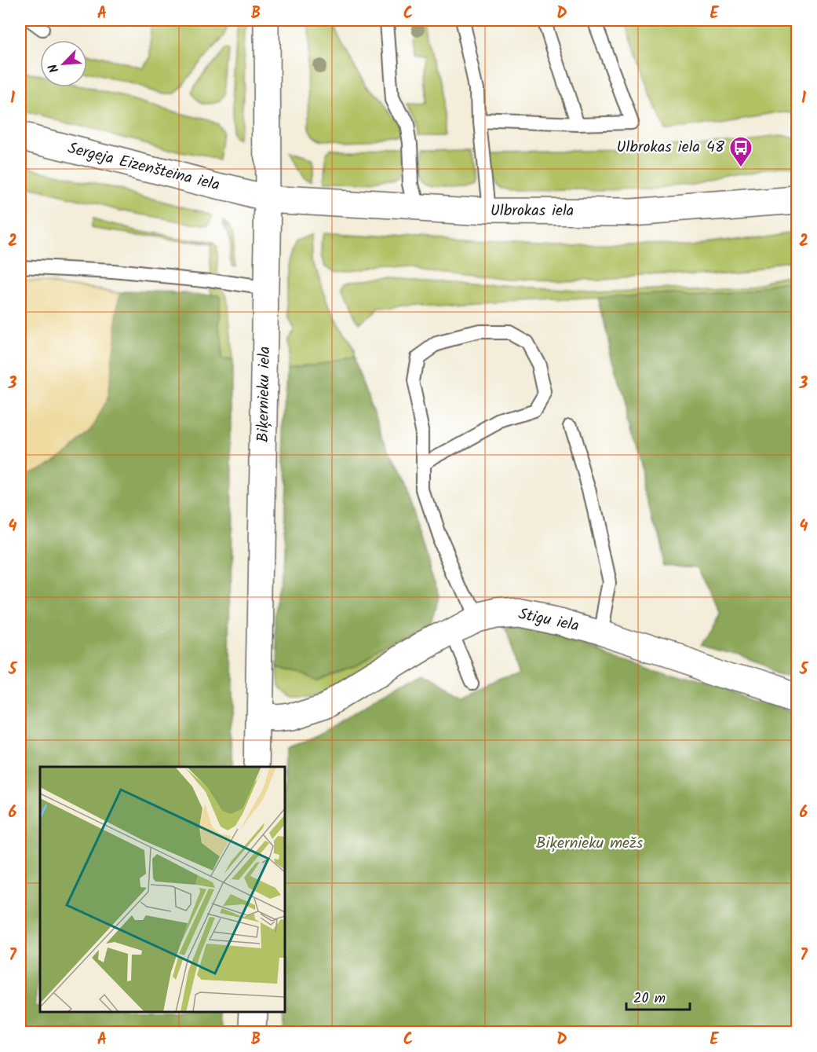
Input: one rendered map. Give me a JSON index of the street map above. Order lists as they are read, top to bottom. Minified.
{"streets":{"main road":["Sergeja Eizenšteina iela","Ulbrokas iela","Biķernieku iela","Stigu iela"]},"crossings":[["Sergeja Eizenšteina iela","Ulbrokas iela"],["Sergeja Eizenšteina iela","Biķernieku iela"],["Ulbrokas iela","Biķernieku iela"],["Biķernieku iela","Stigu iela"]],"parks":["Biķernieku mežs"],"places":{"bus stop":["Ulbrokas iela 48"]},"scale_bar":"20 m","north":"bottom left","grid":{"columns":["A","B","C","D","E"],"rows":["1","2","3","4","5","6","7"]}}
